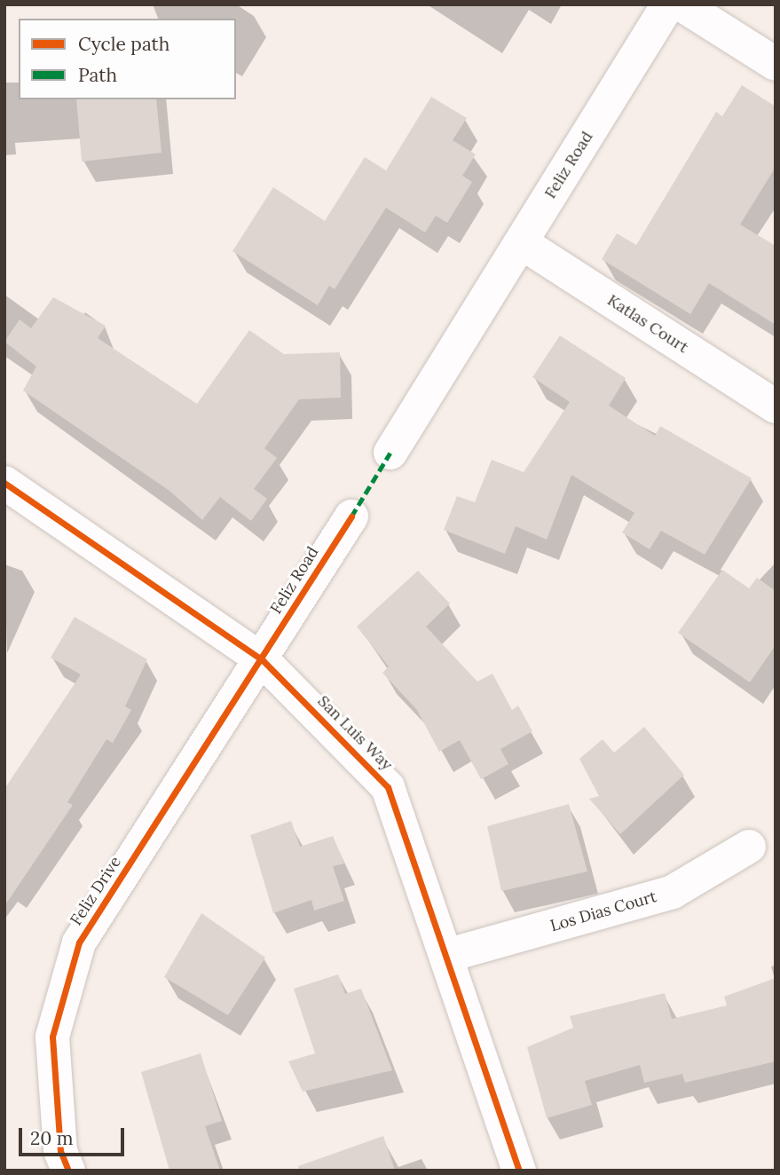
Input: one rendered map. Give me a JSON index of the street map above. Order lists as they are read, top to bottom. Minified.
{"streets":{"street":["Feliz Road","Katlas Court","San Luis Way","Feliz Drive","Los Dias Court"]},"crossings":[["Feliz Road","Katlas Court"],["Feliz Road","San Luis Way"],["Feliz Road","Feliz Drive"],["San Luis Way","Feliz Drive"],["San Luis Way","Los Dias Court"]],"legend":["Cycle path","Path"],"scale_bar":"20 m"}
